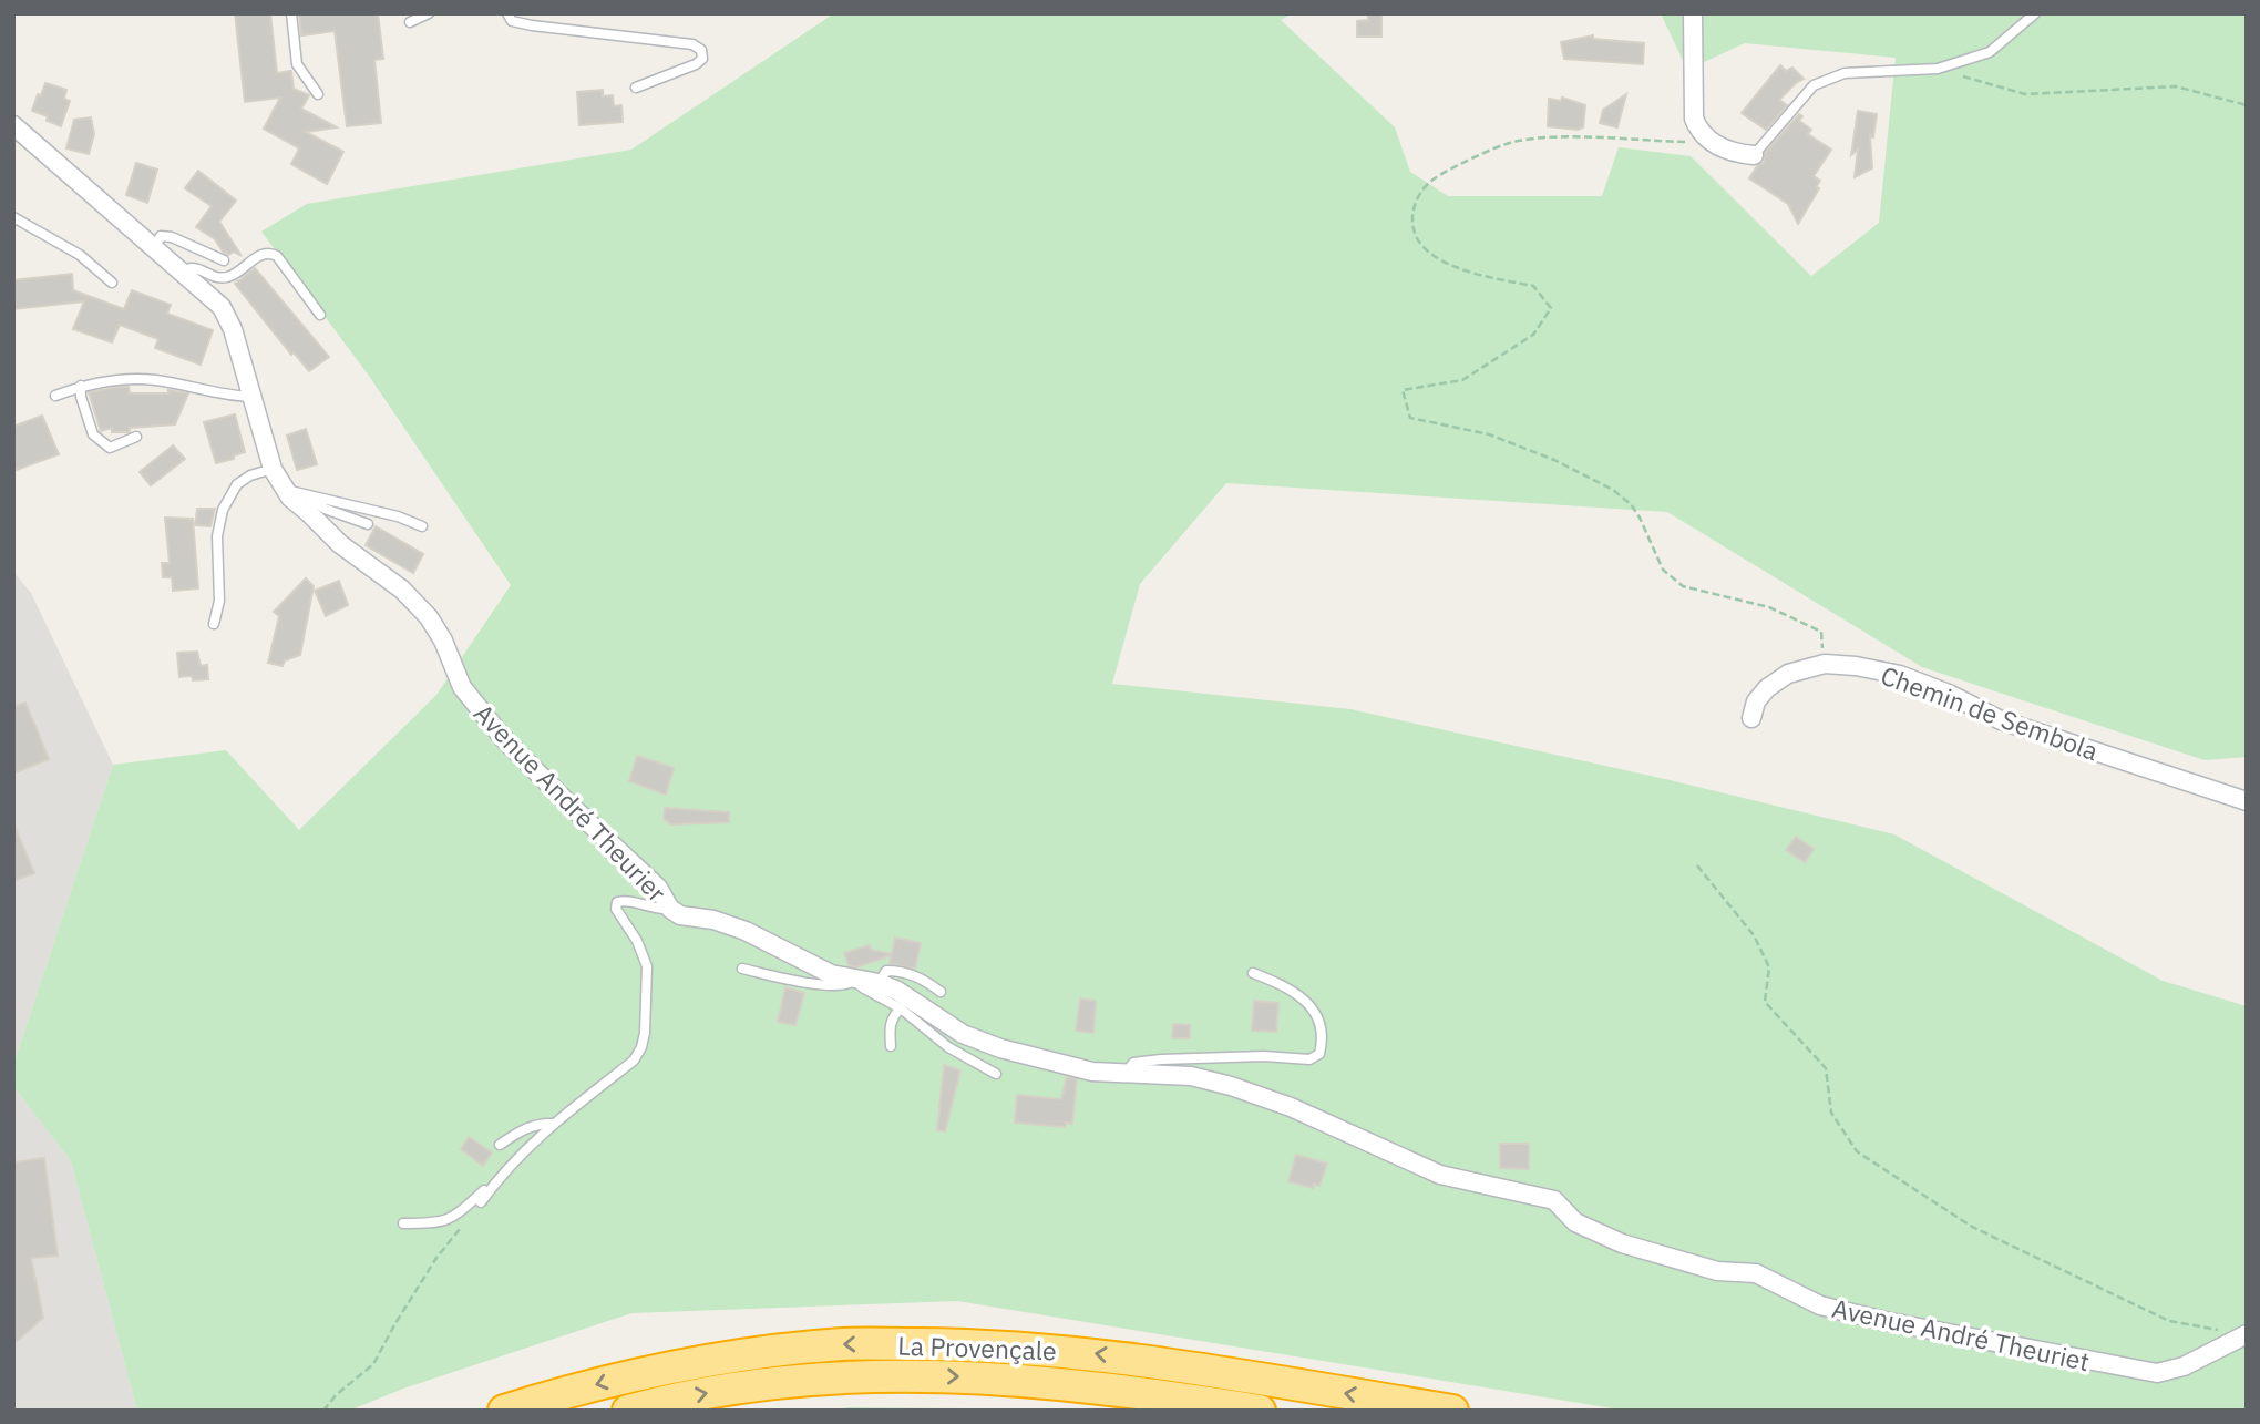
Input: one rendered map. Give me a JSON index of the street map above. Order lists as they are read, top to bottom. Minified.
{"streets":{"highway":["La Provençale"],"street":["Chemin de Sembola","Avenue André Theurier","Avenue André Theuriet"]},"crossings":[["Avenue André Theurier","Avenue André Theuriet"]]}
